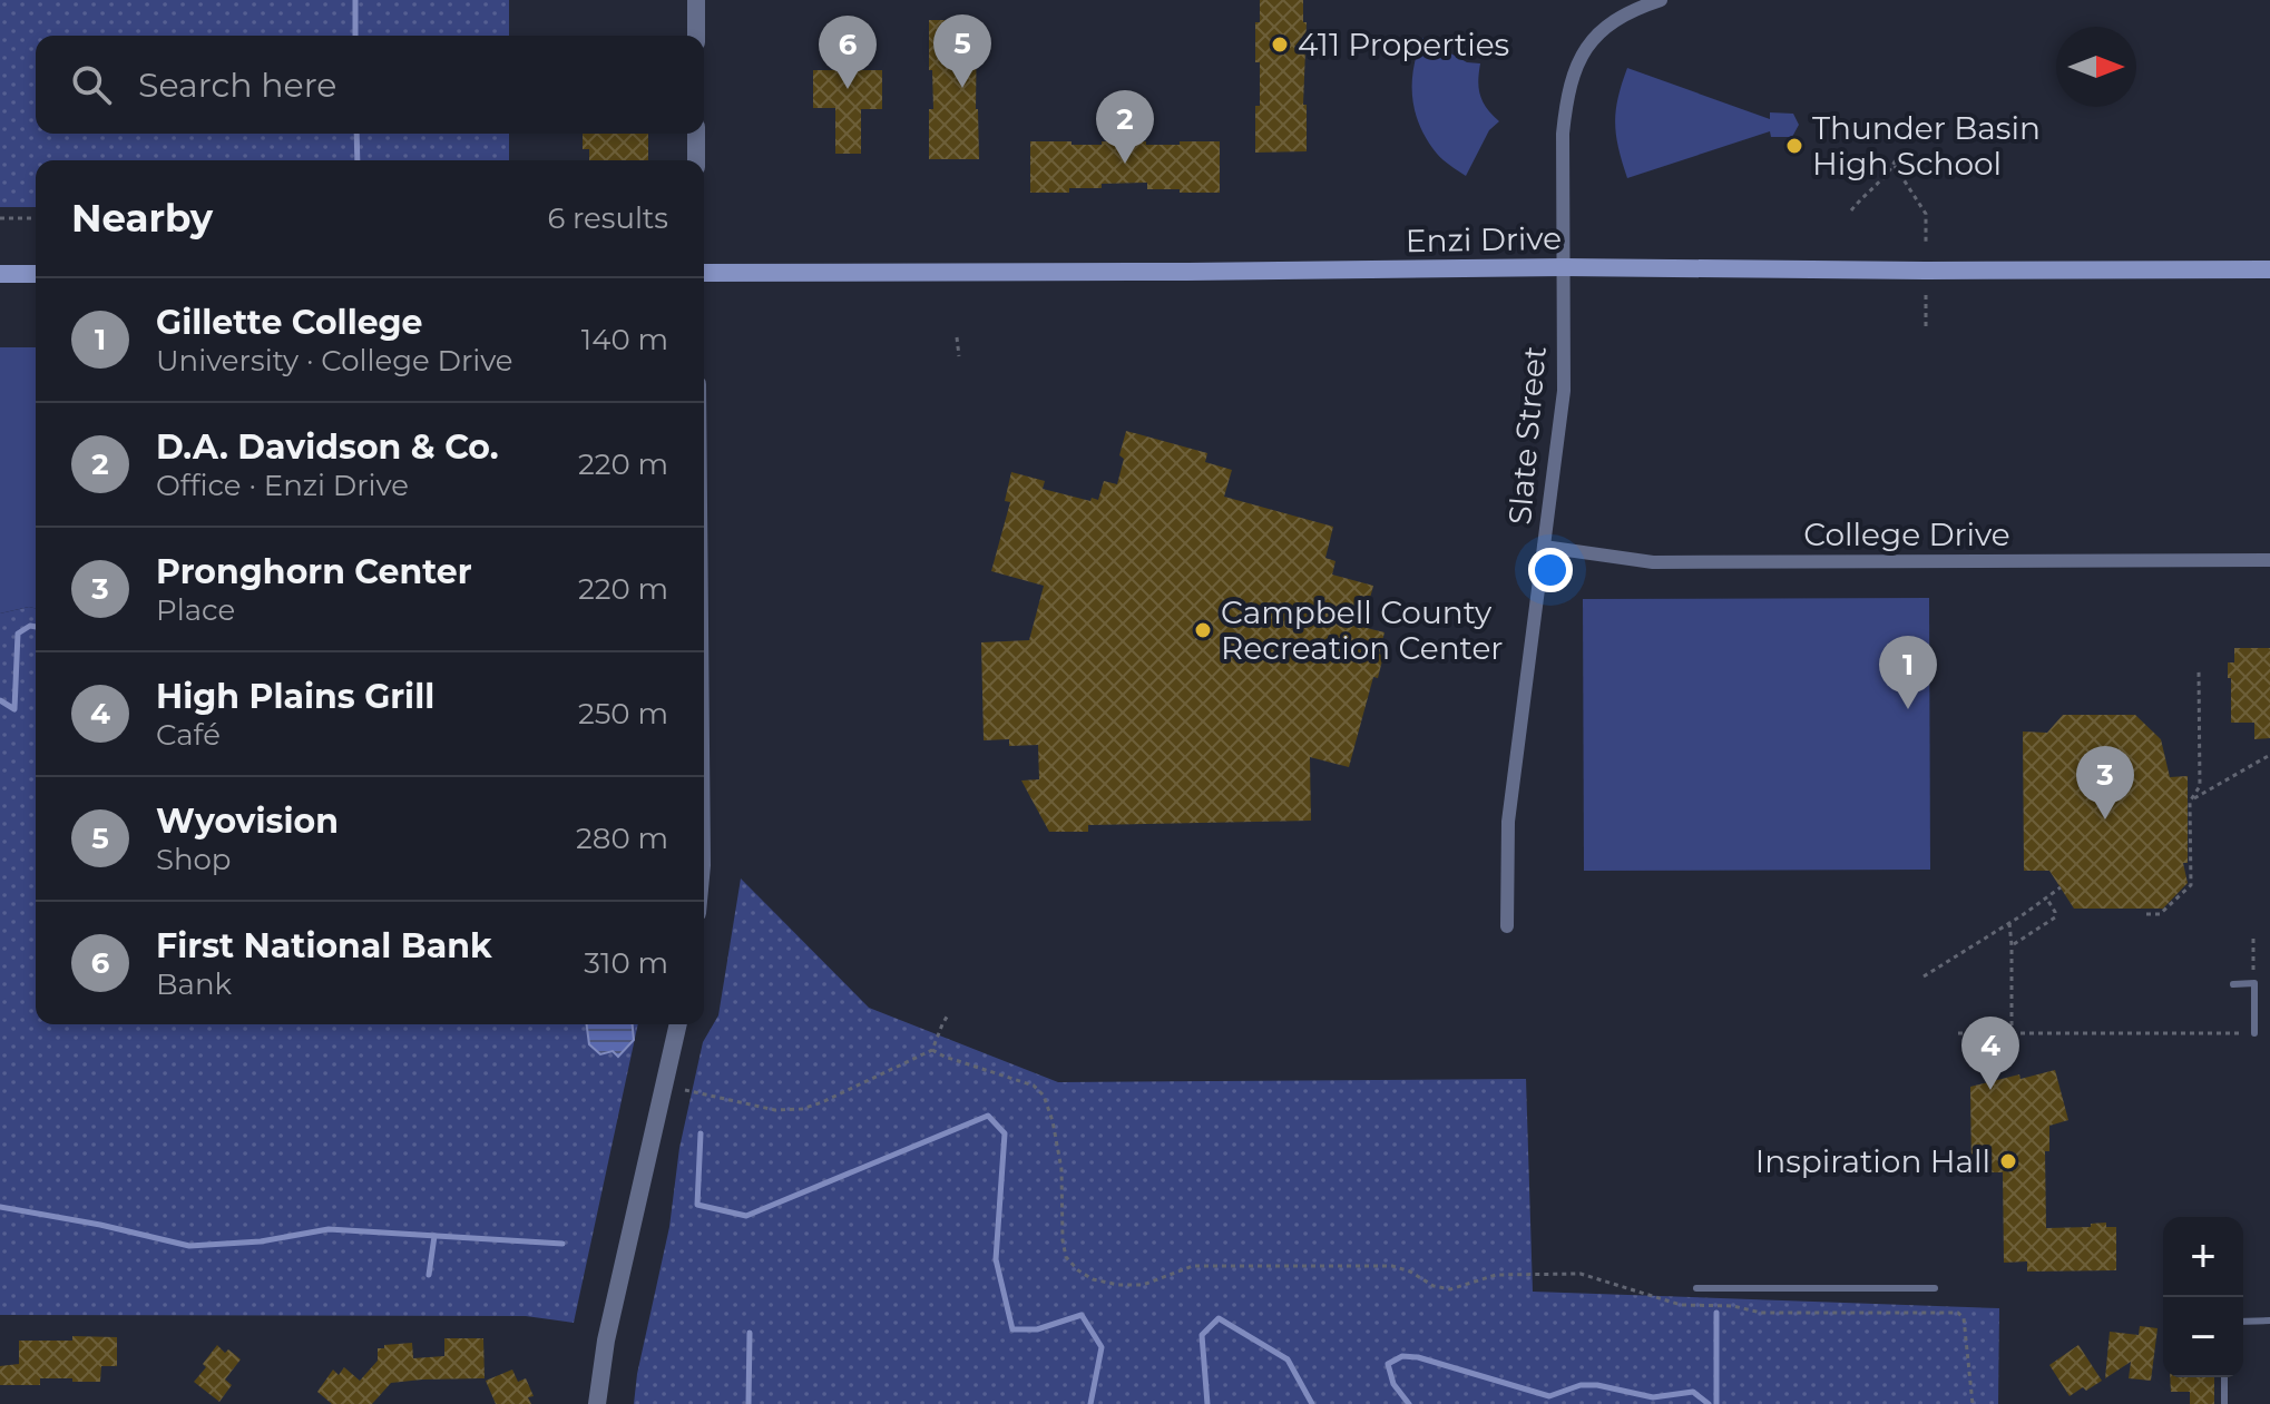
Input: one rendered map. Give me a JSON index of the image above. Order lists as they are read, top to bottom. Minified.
{"streets":{"main road":["Enzi Drive"],"street":["Slate Street","College Drive"]},"crossings":[["Enzi Drive","Slate Street"],["Slate Street","College Drive"]],"places":["411 Properties","Thunder Basin High School","Campbell County Recreation Center","Inspiration Hall"],"north":"right","page":{"pins":["5","6","2","1","3","4"],"search":"Search here","heading":["Nearby","6 results"],"list":[{"mark":"1","name":"Gillette College","note":"University · College Drive","value":"140 m"},{"mark":"2","name":"D.A. Davidson & Co.","note":"Office · Enzi Drive","value":"220 m"},{"mark":"3","name":"Pronghorn Center","note":"Place","value":"220 m"},{"mark":"4","name":"High Plains Grill","note":"Café","value":"250 m"},{"mark":"5","name":"Wyovision","note":"Shop","value":"280 m"},{"mark":"6","name":"First National Bank","note":"Bank","value":"310 m"}],"map_buttons":["+","−"]}}
